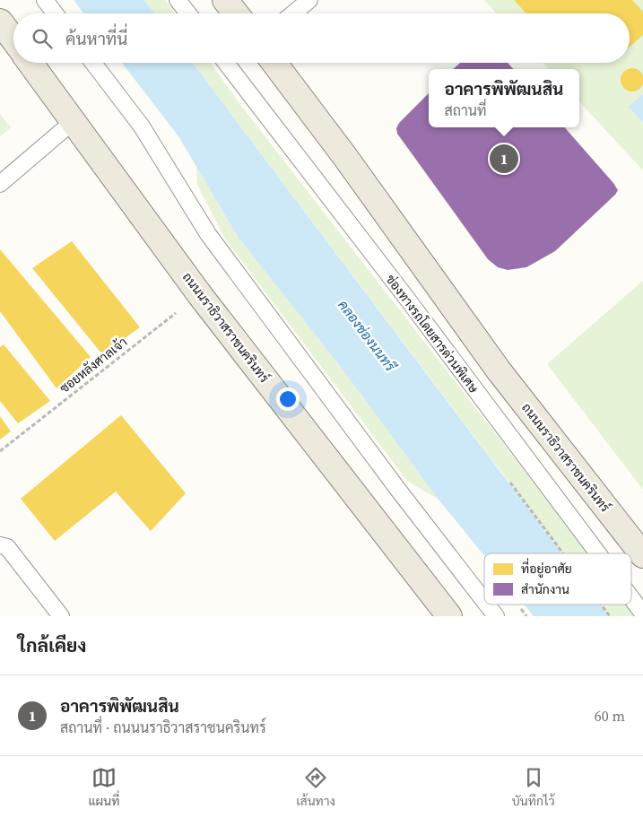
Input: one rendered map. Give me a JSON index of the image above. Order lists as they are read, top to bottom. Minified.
{"streets":{"main road":["ถนนนราธิวาสราชนครินทร์"],"lane":["ช่องทางรถโดยสารด่วนพิเศษ"],"path":["ซอยหลังศาลเจ้า"]},"crossings":[["ถนนนราธิวาสราชนครินทร์","ซอยหลังศาลเจ้า"]],"water":["คลองช่องนนทรี"],"legend":["ที่อยู่อาศัย","สำนักงาน"],"page":{"search":"ค้นหาที่นี่","popup":["อาคารพิพัฒนสิน","สถานที่"],"pins":"1","heading":"ใกล้เคียง","list":[{"mark":"1","name":"อาคารพิพัฒนสิน","note":"สถานที่ · ถนนนราธิวาสราชนครินทร์","value":"60 m"}],"nav":["แผนที่","เส้นทาง","บันทึกไว้"]}}
